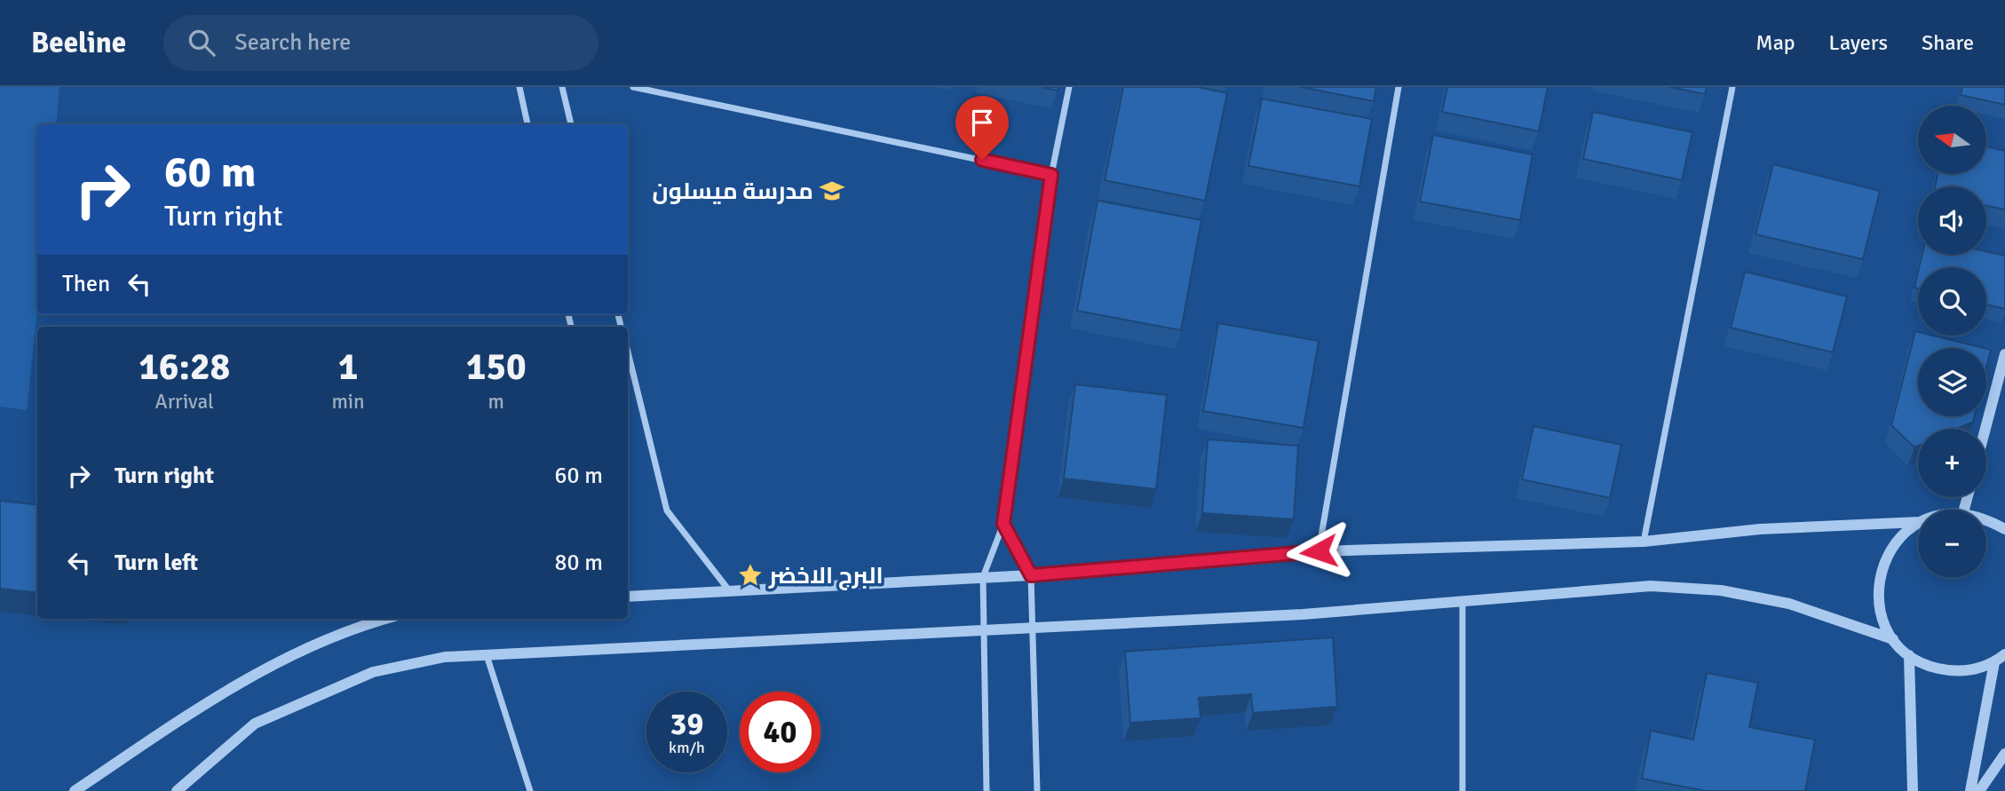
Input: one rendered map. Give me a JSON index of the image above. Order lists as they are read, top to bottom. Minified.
{"places":{"school or university":["مدرسة ميسلون"],"place":["البرج الاخضر"]},"north":"left","page":{"header":"Beeline","search":"Search here","nav":["Map","Layers","Share"],"map_buttons":["+","−"],"turn":["60 m","Turn right"],"then":"Then","eta":["16:28","Arrival","1","min","150","m"],"list":[{"name":"Turn right","value":"60 m"},{"name":"Turn left","value":"80 m"}],"speed":"39 km/h","limit":"40"}}
